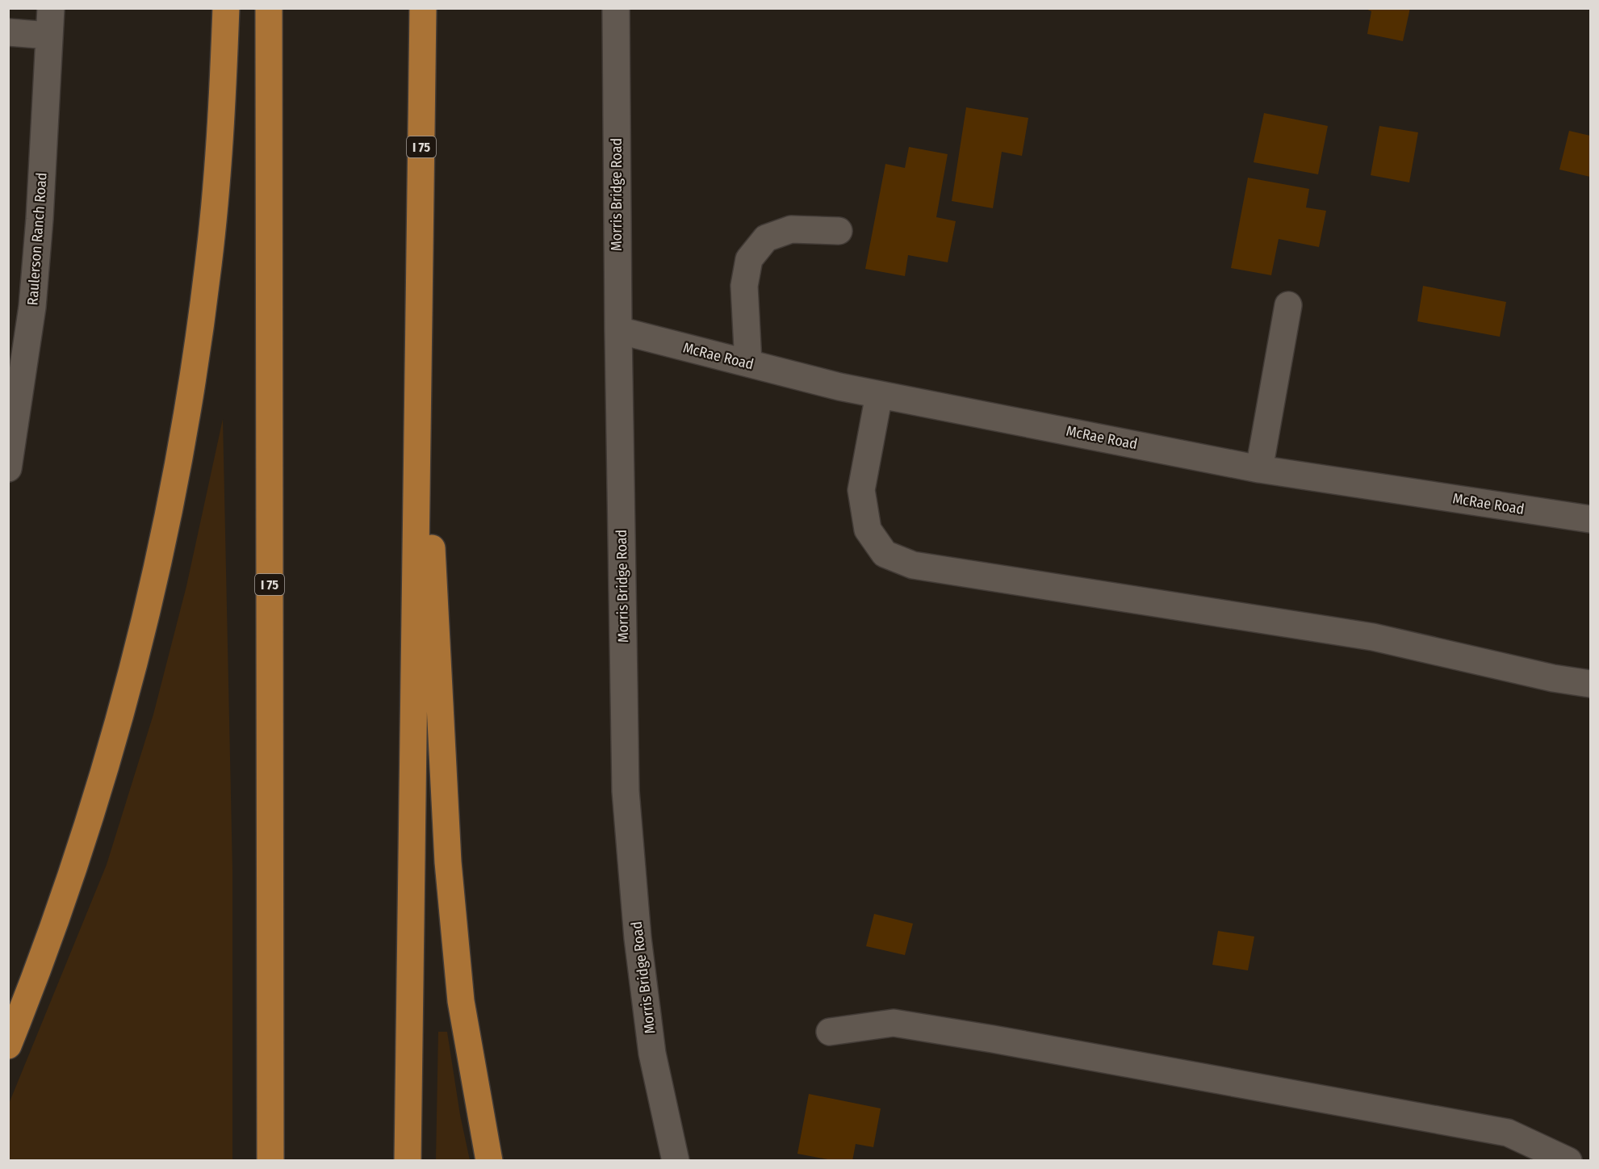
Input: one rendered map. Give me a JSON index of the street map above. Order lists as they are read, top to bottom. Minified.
{"streets":{"highway":["I 75"],"street":["Morris Bridge Road","Raulerson Ranch Road","McRae Road"]},"crossings":[["Morris Bridge Road","McRae Road"]]}
